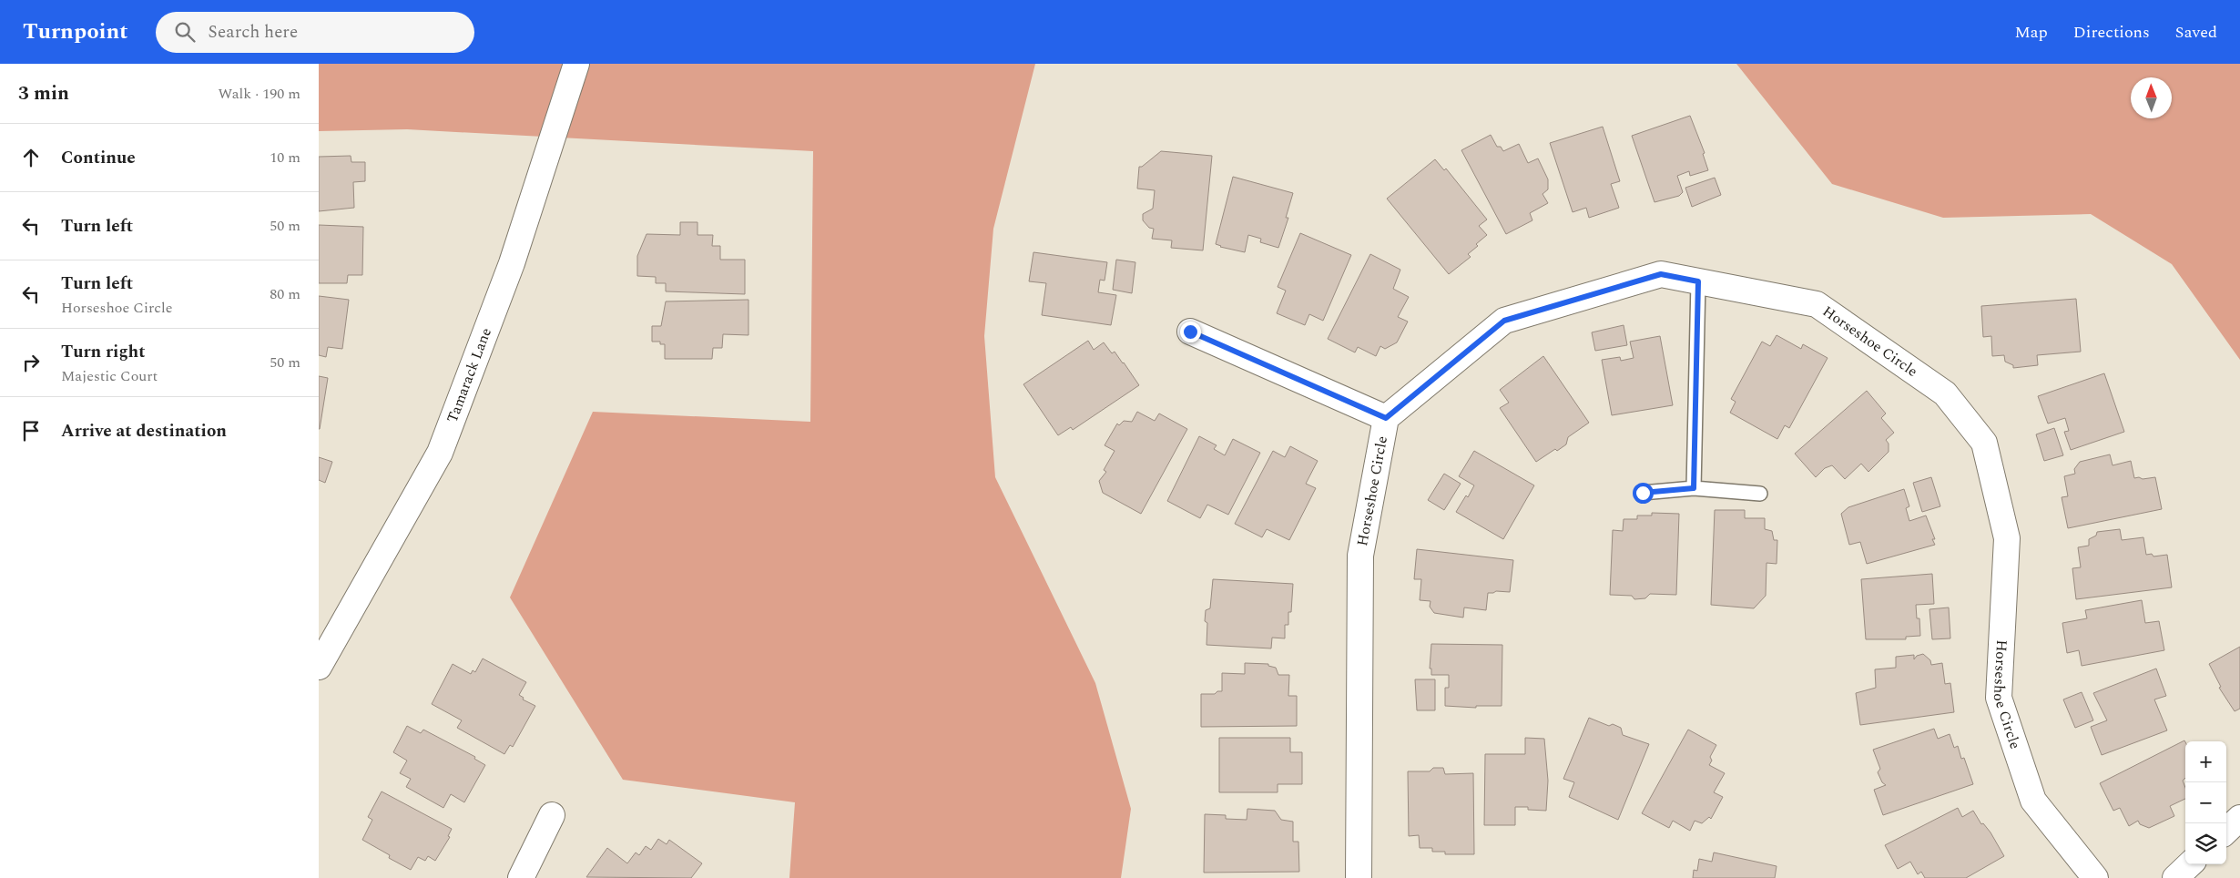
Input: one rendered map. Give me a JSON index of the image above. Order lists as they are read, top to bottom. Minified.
{"streets":{"street":["Horseshoe Circle","Tamarack Lane"]},"north":"top","page":{"header":"Turnpoint","search":"Search here","nav":["Map","Directions","Saved"],"heading":["3 min","Walk · 190 m"],"list":[["Continue","10 m"],["Turn left","50 m"],["Turn left","Horseshoe Circle","80 m"],["Turn right","Majestic Court","50 m"],"Arrive at destination"],"map_buttons":["+","−"]}}
